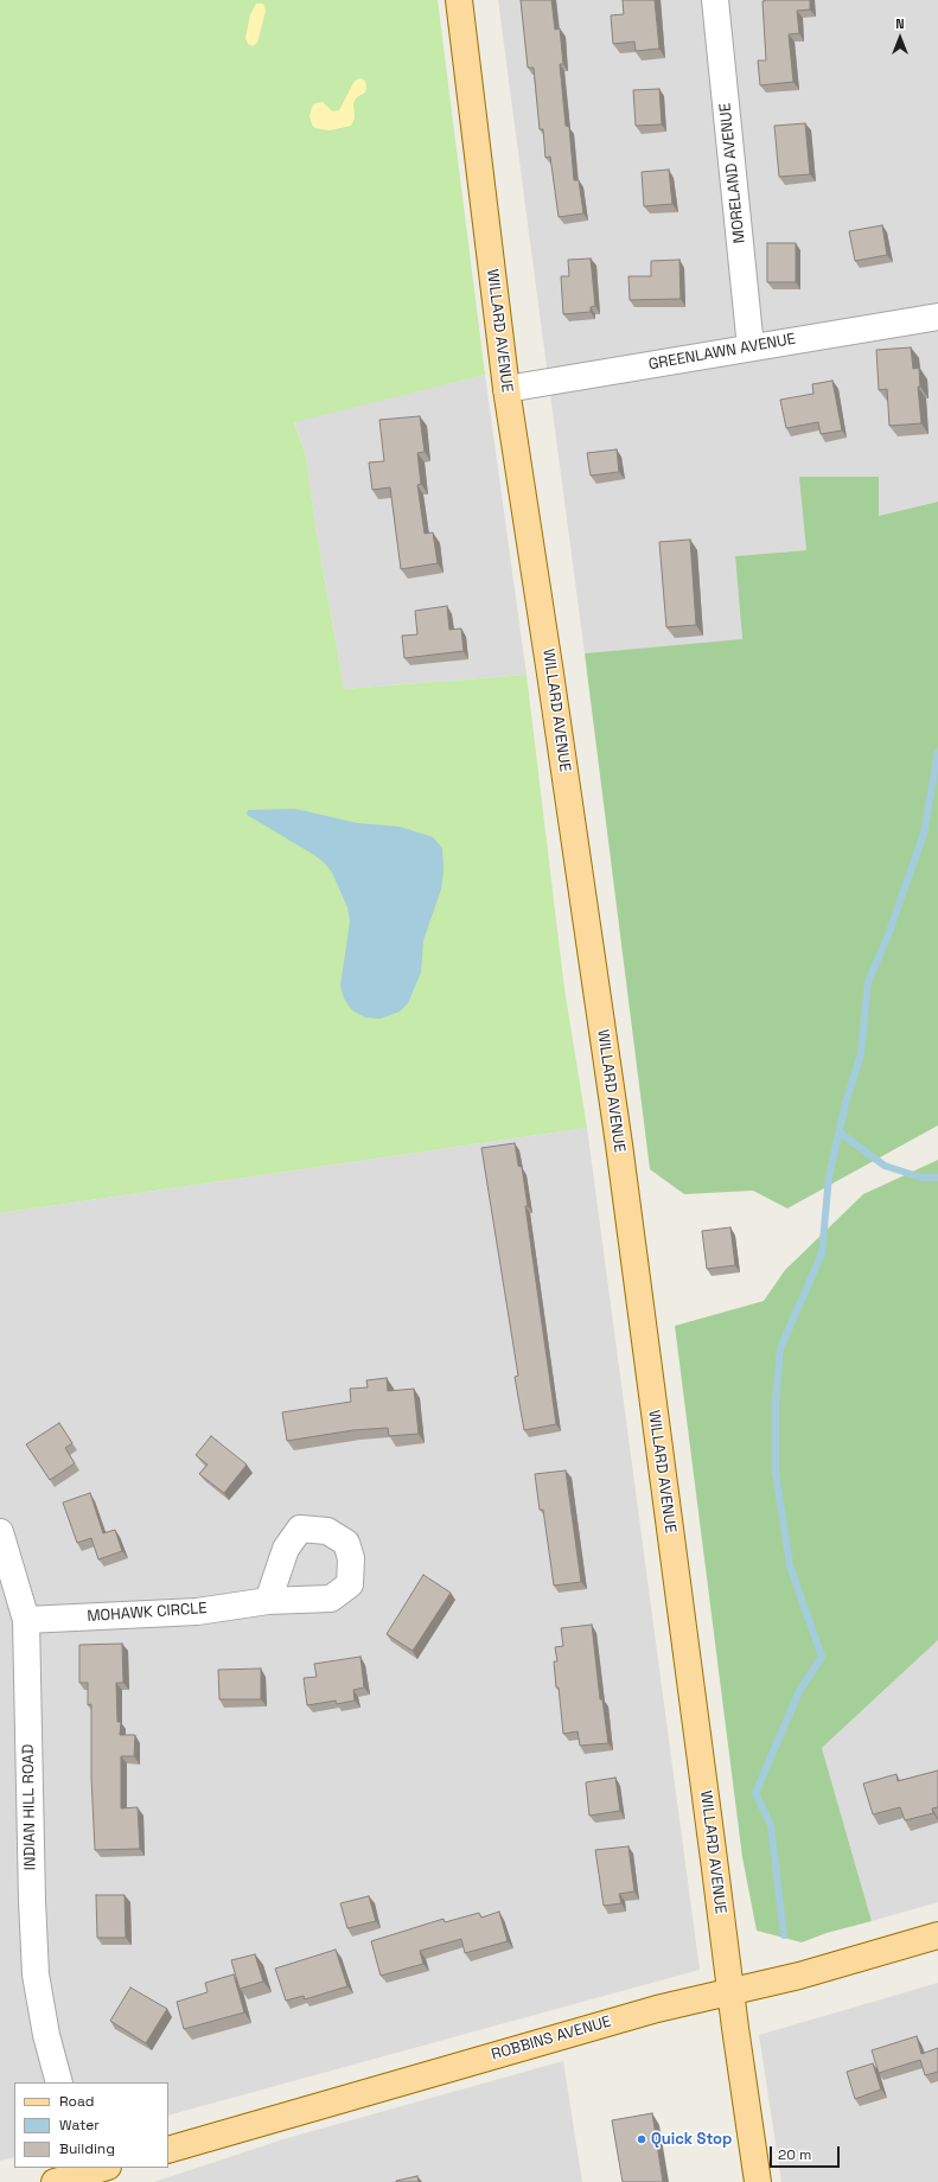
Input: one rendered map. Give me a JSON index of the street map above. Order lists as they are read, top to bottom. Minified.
{"streets":{"main road":["WILLARD AVENUE","ROBBINS AVENUE"],"street":["MORELAND AVENUE","GREENLAWN AVENUE","MOHAWK CIRCLE","INDIAN HILL ROAD"]},"crossings":[["MORELAND AVENUE","GREENLAWN AVENUE"],["WILLARD AVENUE","GREENLAWN AVENUE"],["WILLARD AVENUE","ROBBINS AVENUE"],["MOHAWK CIRCLE","INDIAN HILL ROAD"]],"places":["Quick Stop"],"legend":["Road","Water","Building"],"scale_bar":"20 m","north":"top"}
